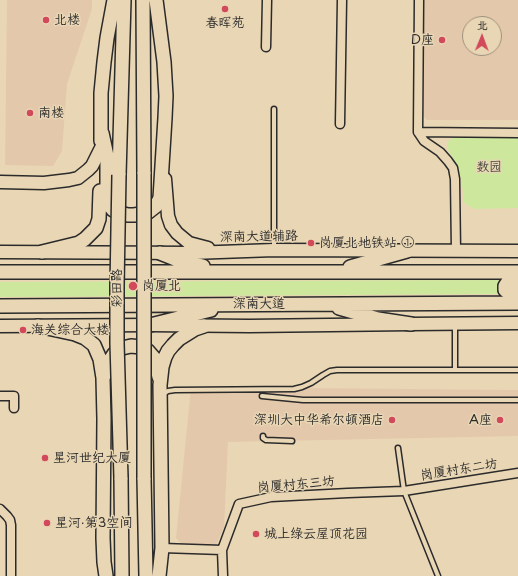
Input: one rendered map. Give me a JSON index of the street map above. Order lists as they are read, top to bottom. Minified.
{"streets":{"main road":["深南大道辅路","彩田路","深南大道"],"street":["岗厦村东二坊","岗厦村东三坊"]},"crossings":[["岗厦村东二坊","岗厦村东三坊"]],"parks":["数园"],"places":["春晖苑","北楼","D座","南楼","岗厦北地铁站 ①","岗厦北","海关综合大楼","深圳大中华希尔顿酒店","A座","星河世纪大厦","星河·第3空间","城上绿云屋顶花园"],"north":"top"}
